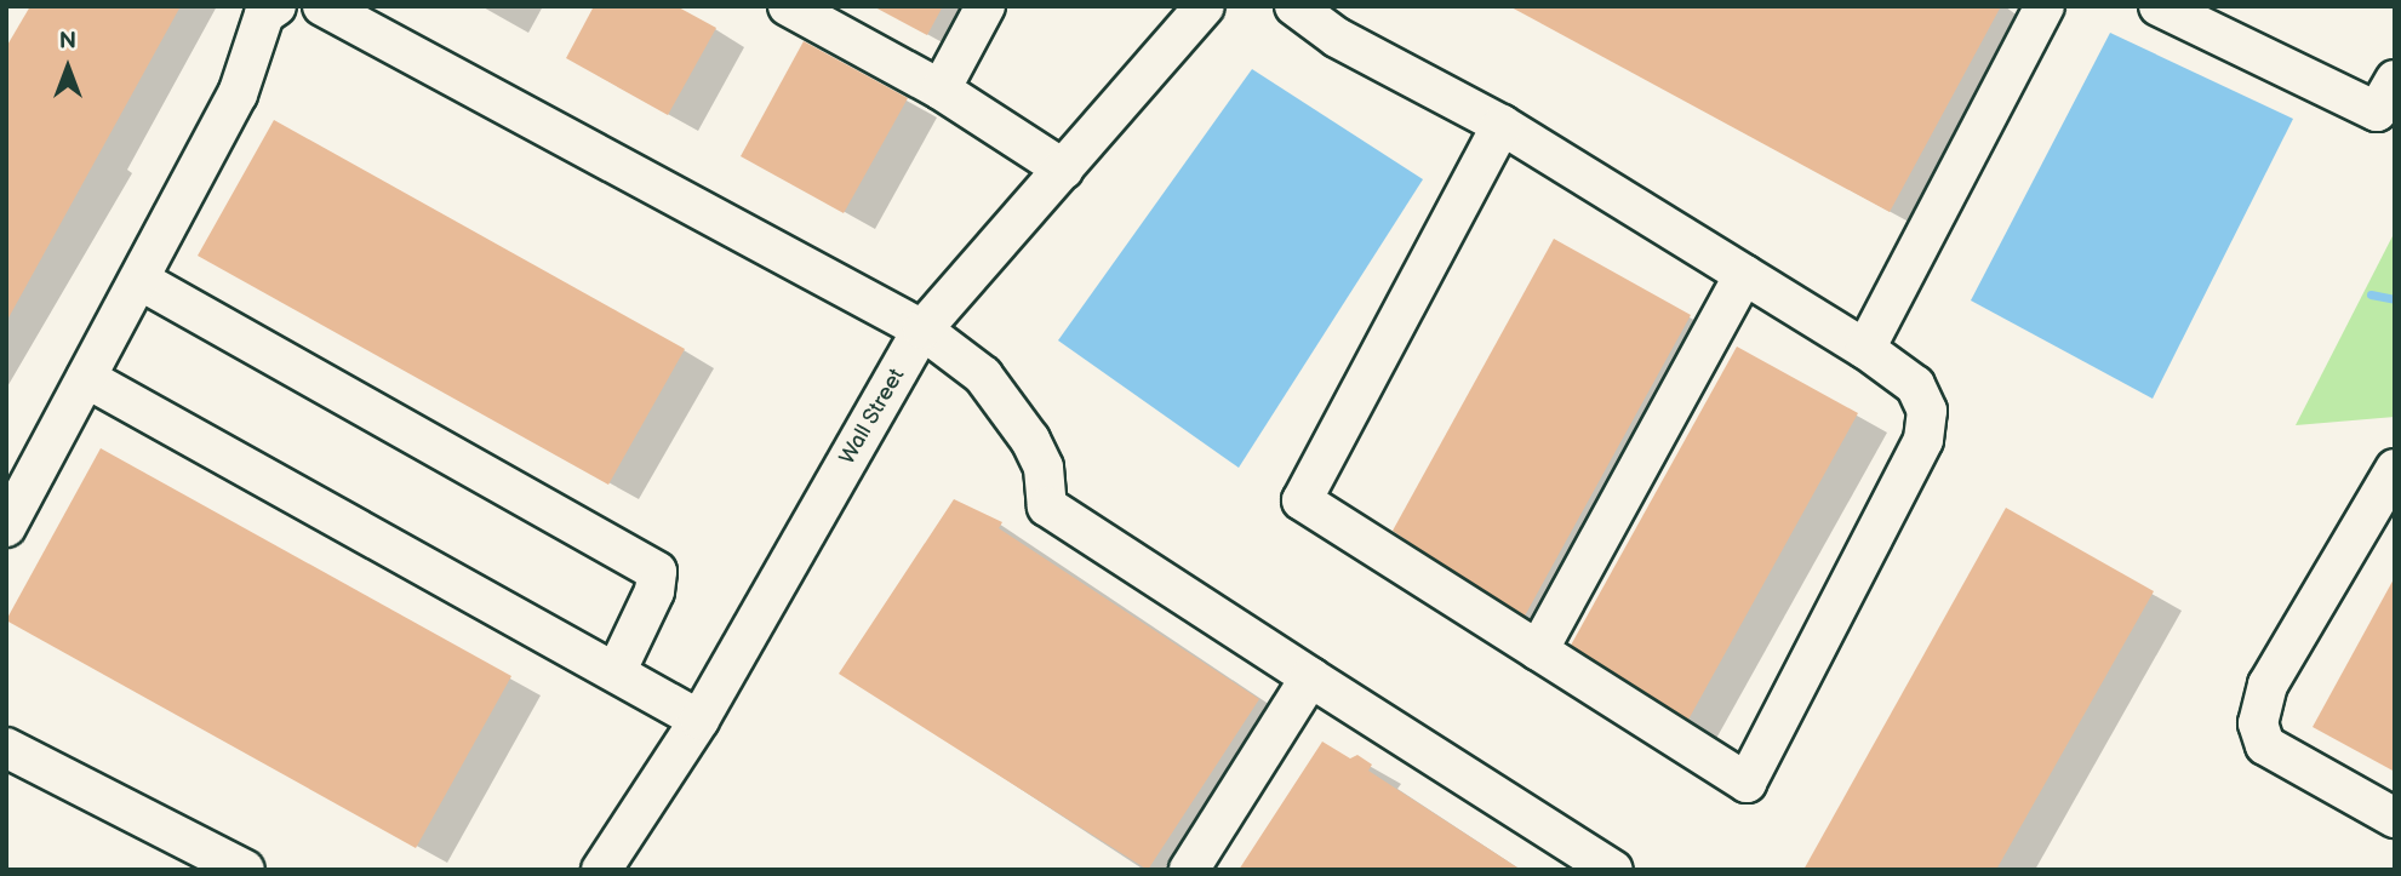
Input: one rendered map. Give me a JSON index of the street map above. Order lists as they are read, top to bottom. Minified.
{"streets":{"street":["Wall Street"]},"north":"top"}
